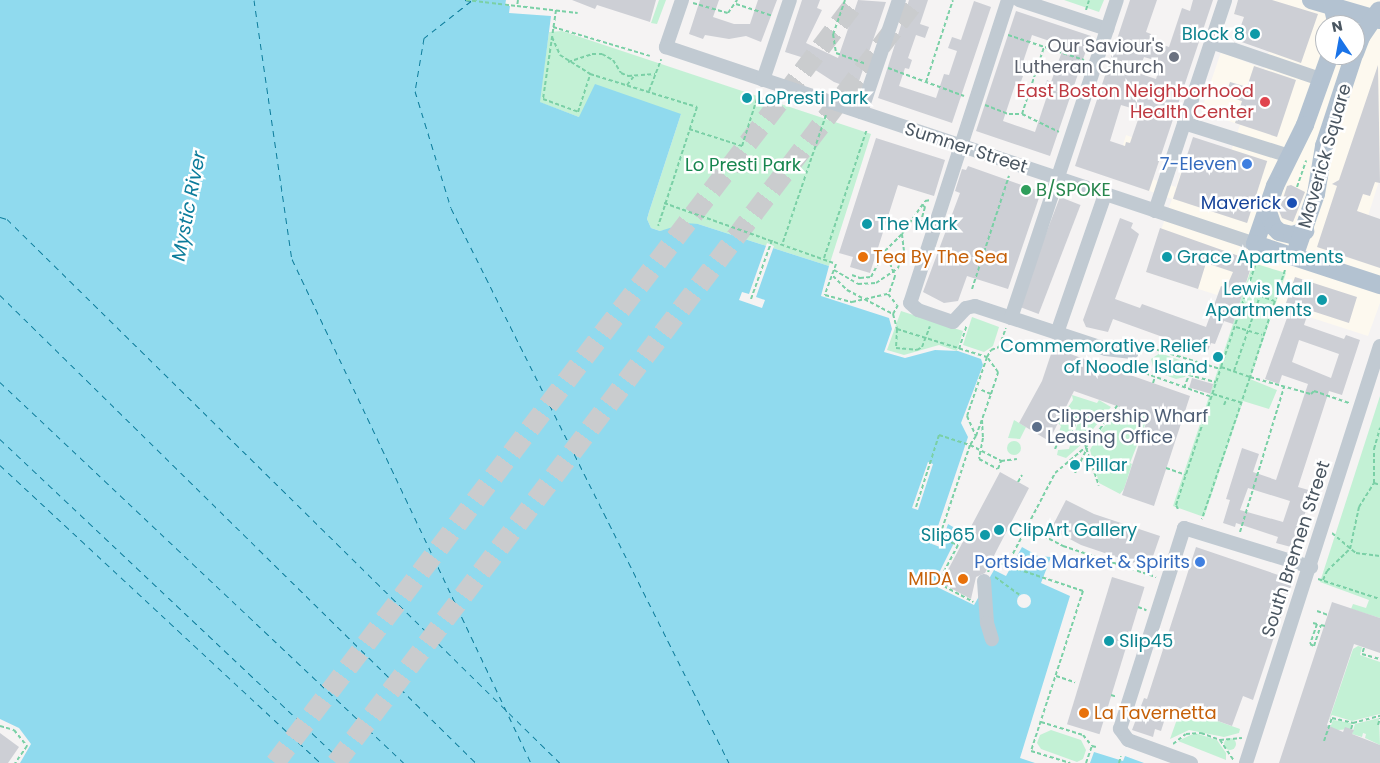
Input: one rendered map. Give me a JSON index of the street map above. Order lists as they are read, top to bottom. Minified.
{"streets":{"main road":["Sumner Street","Maverick Square"],"street":["South Bremen Street"]},"crossings":[["Sumner Street","Maverick Square"]],"water":["Mystic River"],"parks":["Lo Presti Park"],"places":["Block 8","Our Saviour's Lutheran Church","LoPresti Park","East Boston Neighborhood Health Center","7-Eleven","B/SPOKE","Maverick","The Mark","Tea By The Sea","Grace Apartments","Lewis Mall Apartments","Commemorative Relief of Noodle Island","Clippership Wharf Leasing Office","Pillar","ClipArt Gallery","Slip65","Portside Market & Spirits","MIDA","Slip45","La Tavernetta"],"north":"top"}
